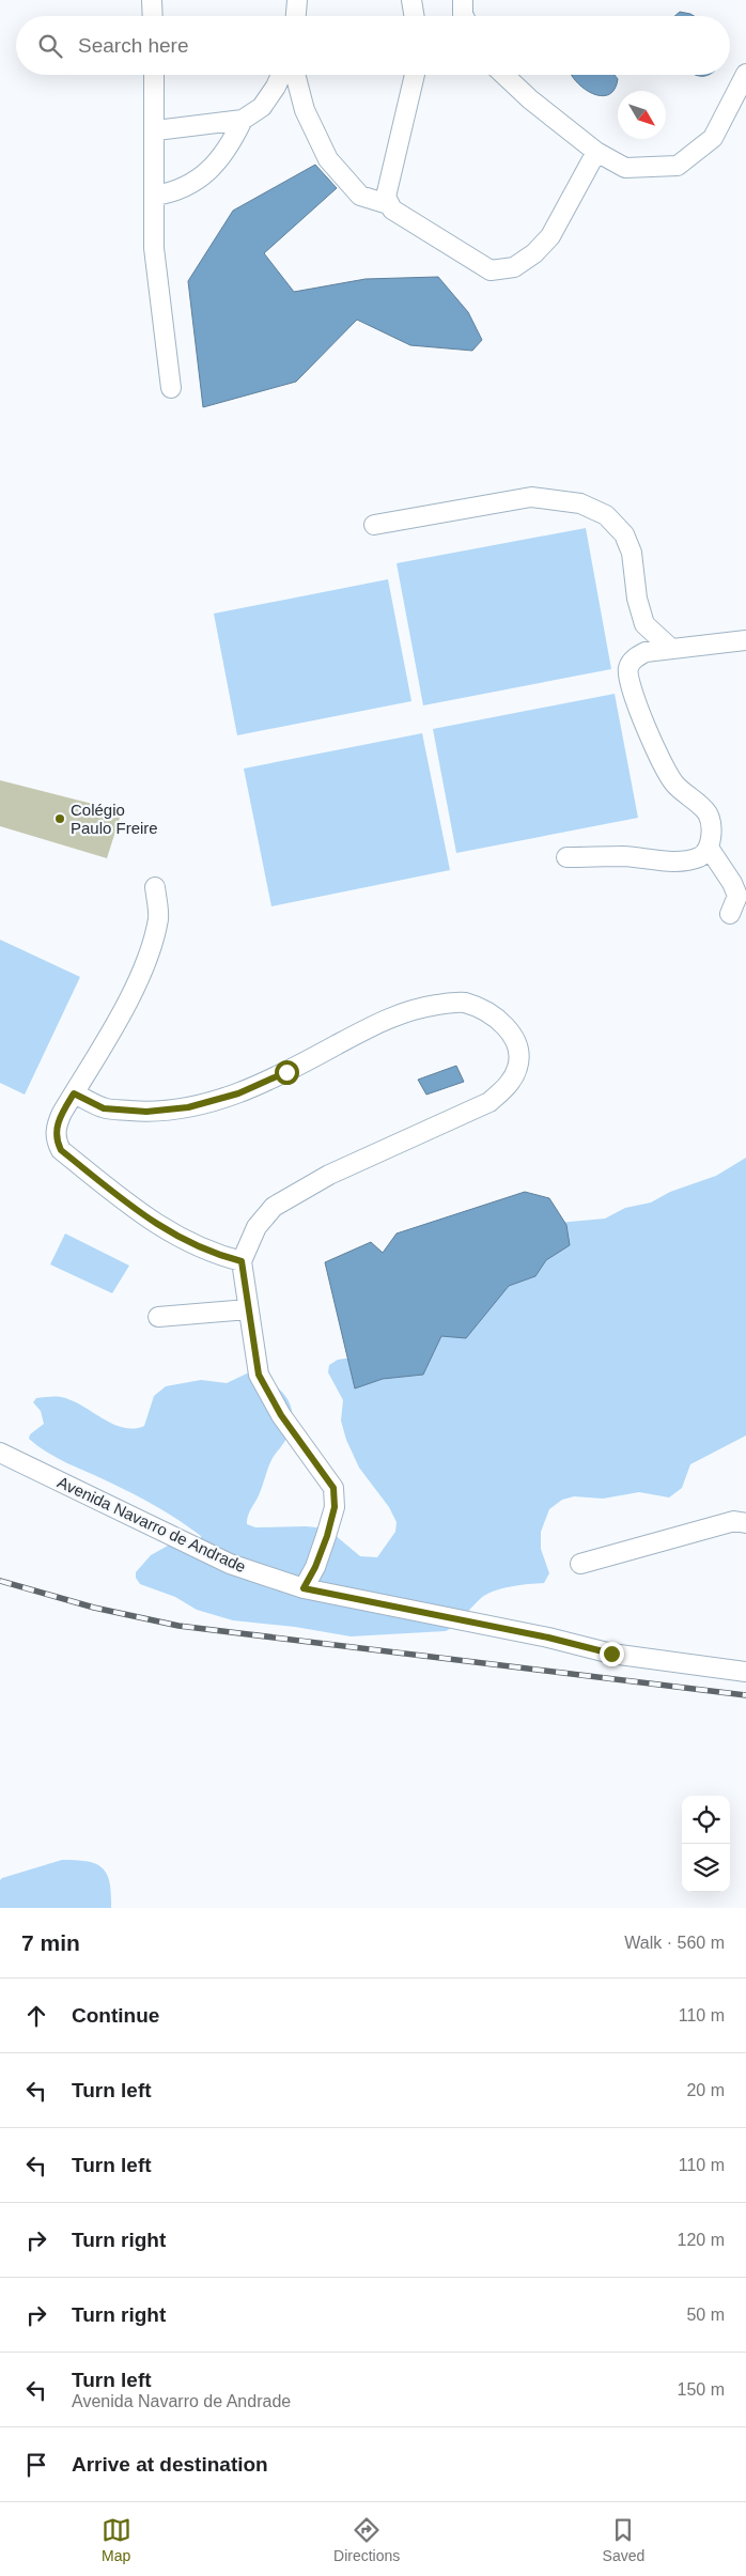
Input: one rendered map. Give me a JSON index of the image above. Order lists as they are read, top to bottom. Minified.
{"streets":{"street":["Avenida Navarro de Andrade"]},"places":["Colégio Paulo Freire"],"north":"bottom right","page":{"search":"Search here","heading":["7 min","Walk · 560 m"],"list":[["Continue","110 m"],["Turn left","20 m"],["Turn left","110 m"],["Turn right","120 m"],["Turn right","50 m"],["Turn left","Avenida Navarro de Andrade","150 m"],"Arrive at destination"],"nav":["Map","Directions","Saved"]}}
